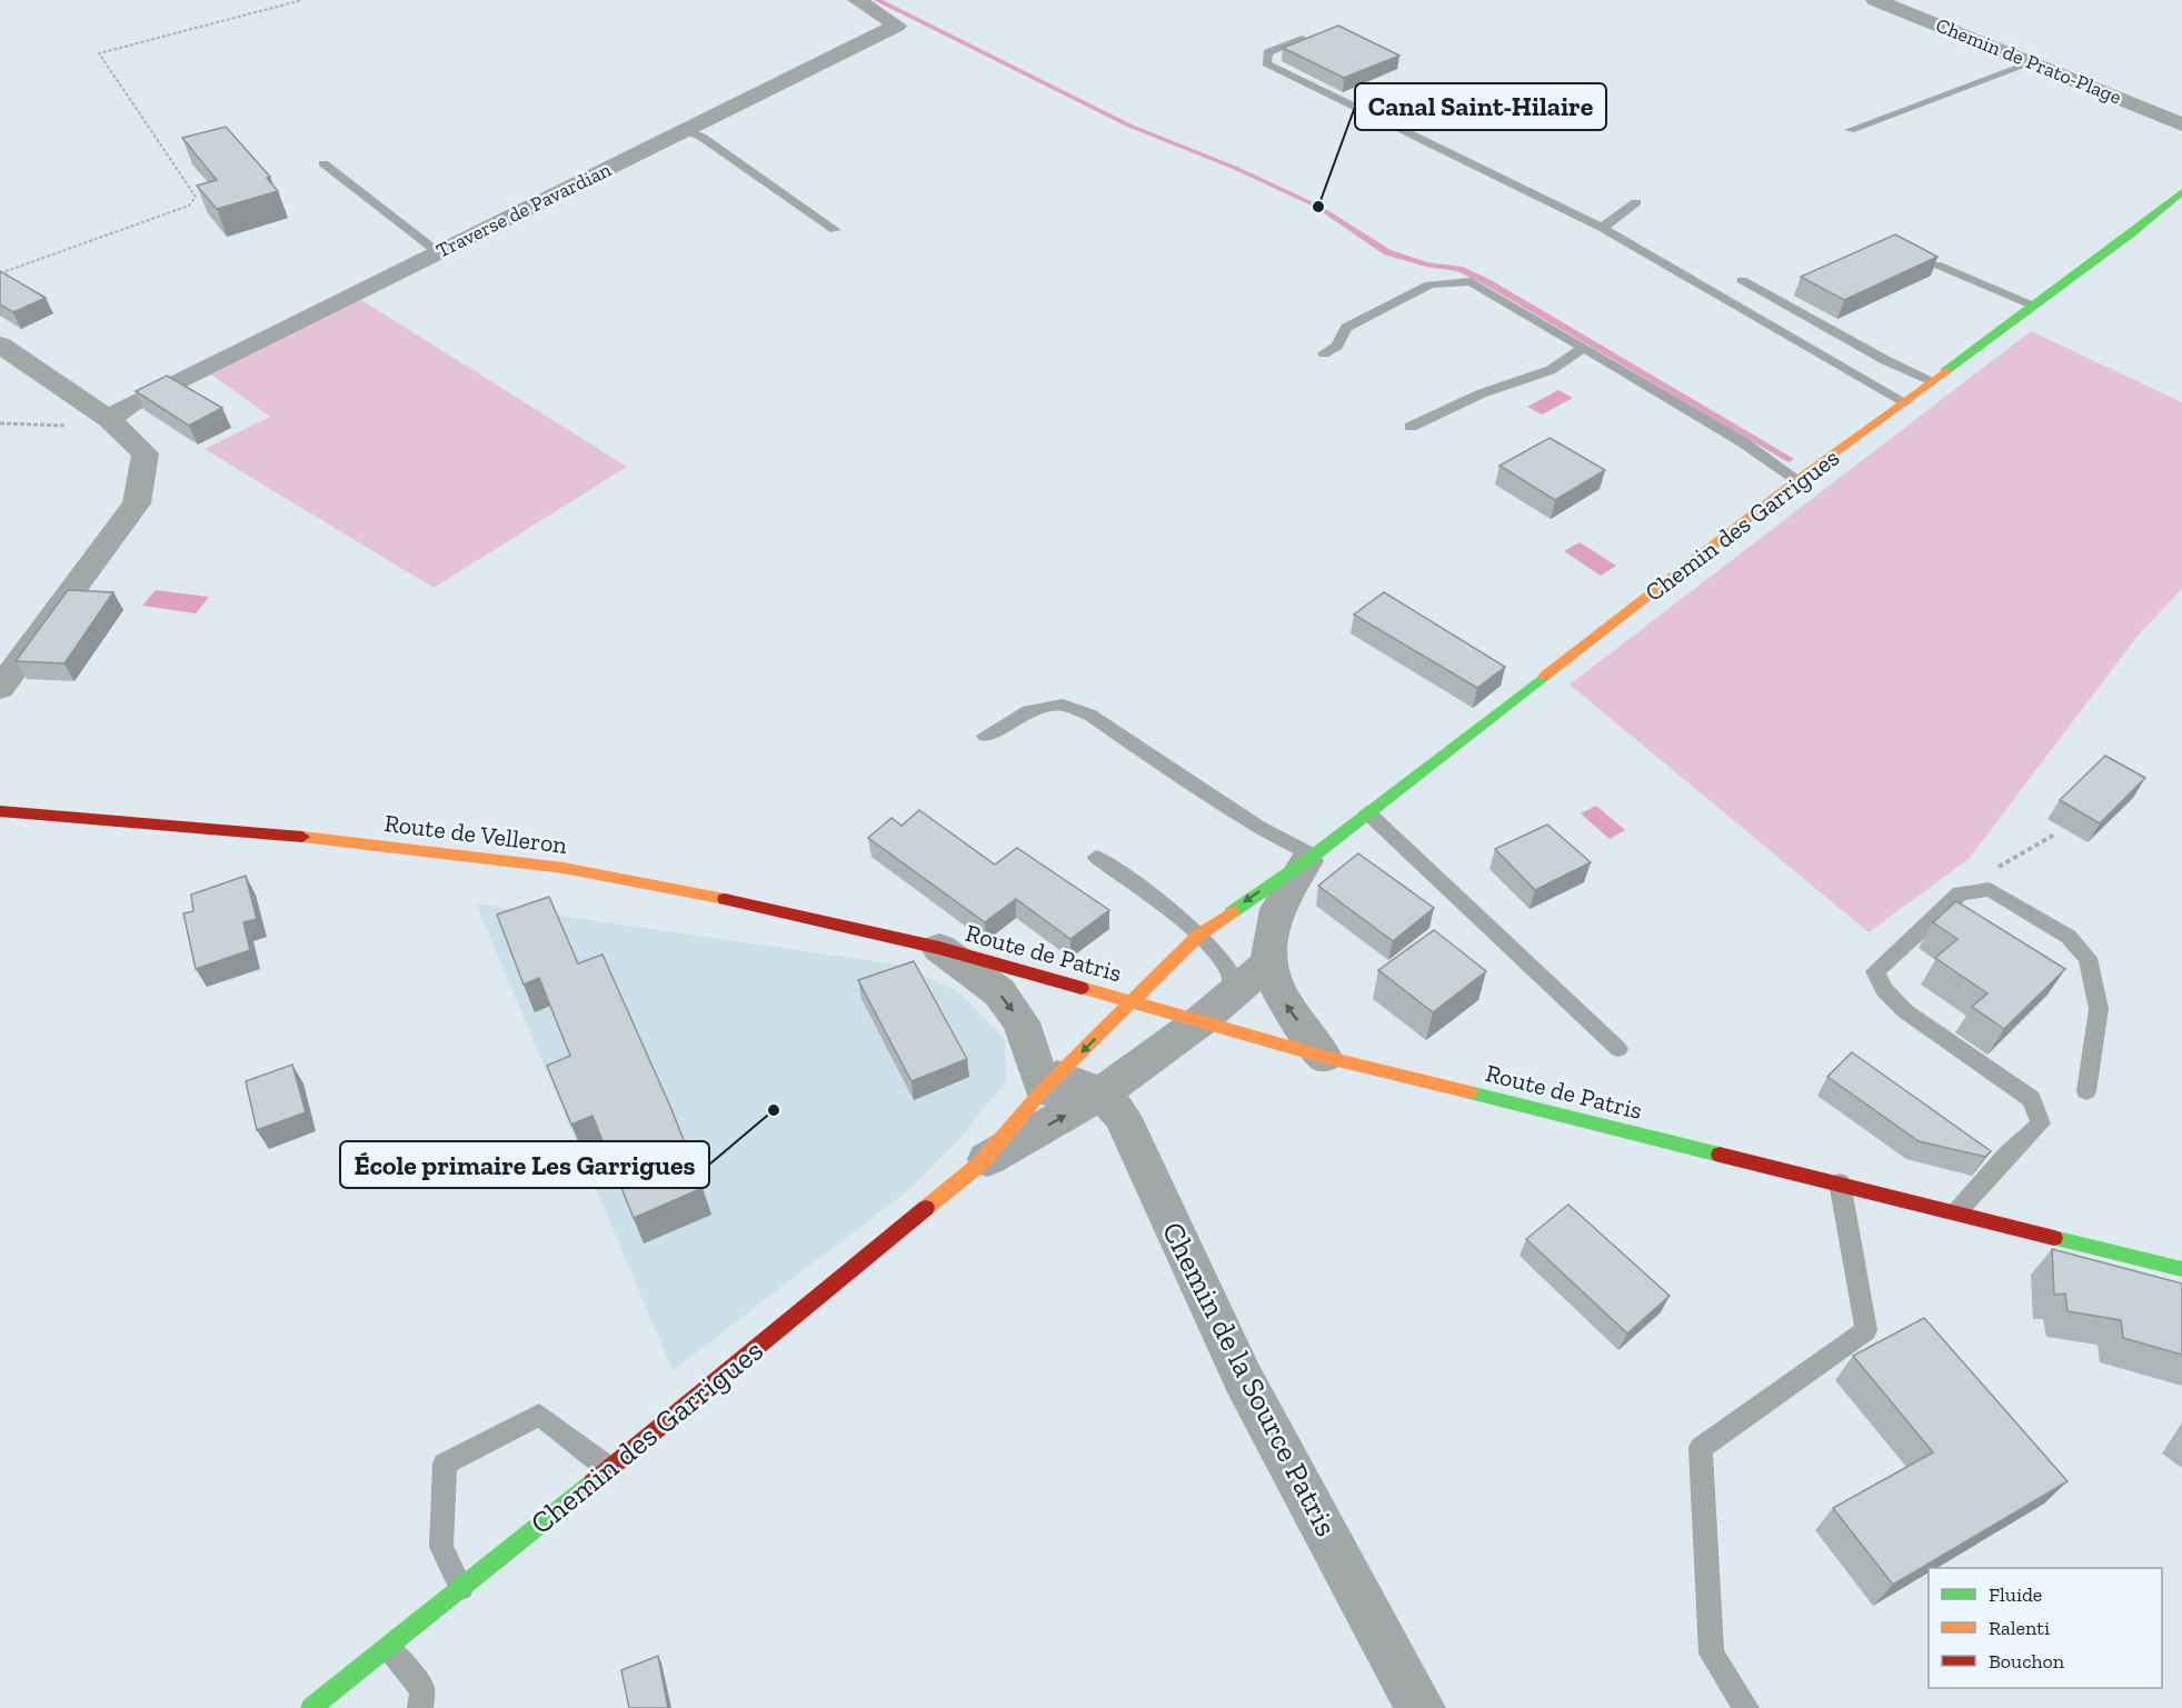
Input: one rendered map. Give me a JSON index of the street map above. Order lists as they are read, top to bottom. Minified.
{"streets":{"street":["Chemin de Prato-Plage","Traverse de Pavardian","Chemin des Garrigues","Route de Velleron","Route de Patris","Chemin de la Source Patris"]},"crossings":[["Chemin des Garrigues","Route de Patris"],["Chemin des Garrigues","Chemin de la Source Patris"],["Route de Velleron","Route de Patris"]],"places":["Canal Saint-Hilaire","École primaire Les Garrigues"],"legend":["Fluide","Ralenti","Bouchon"]}
